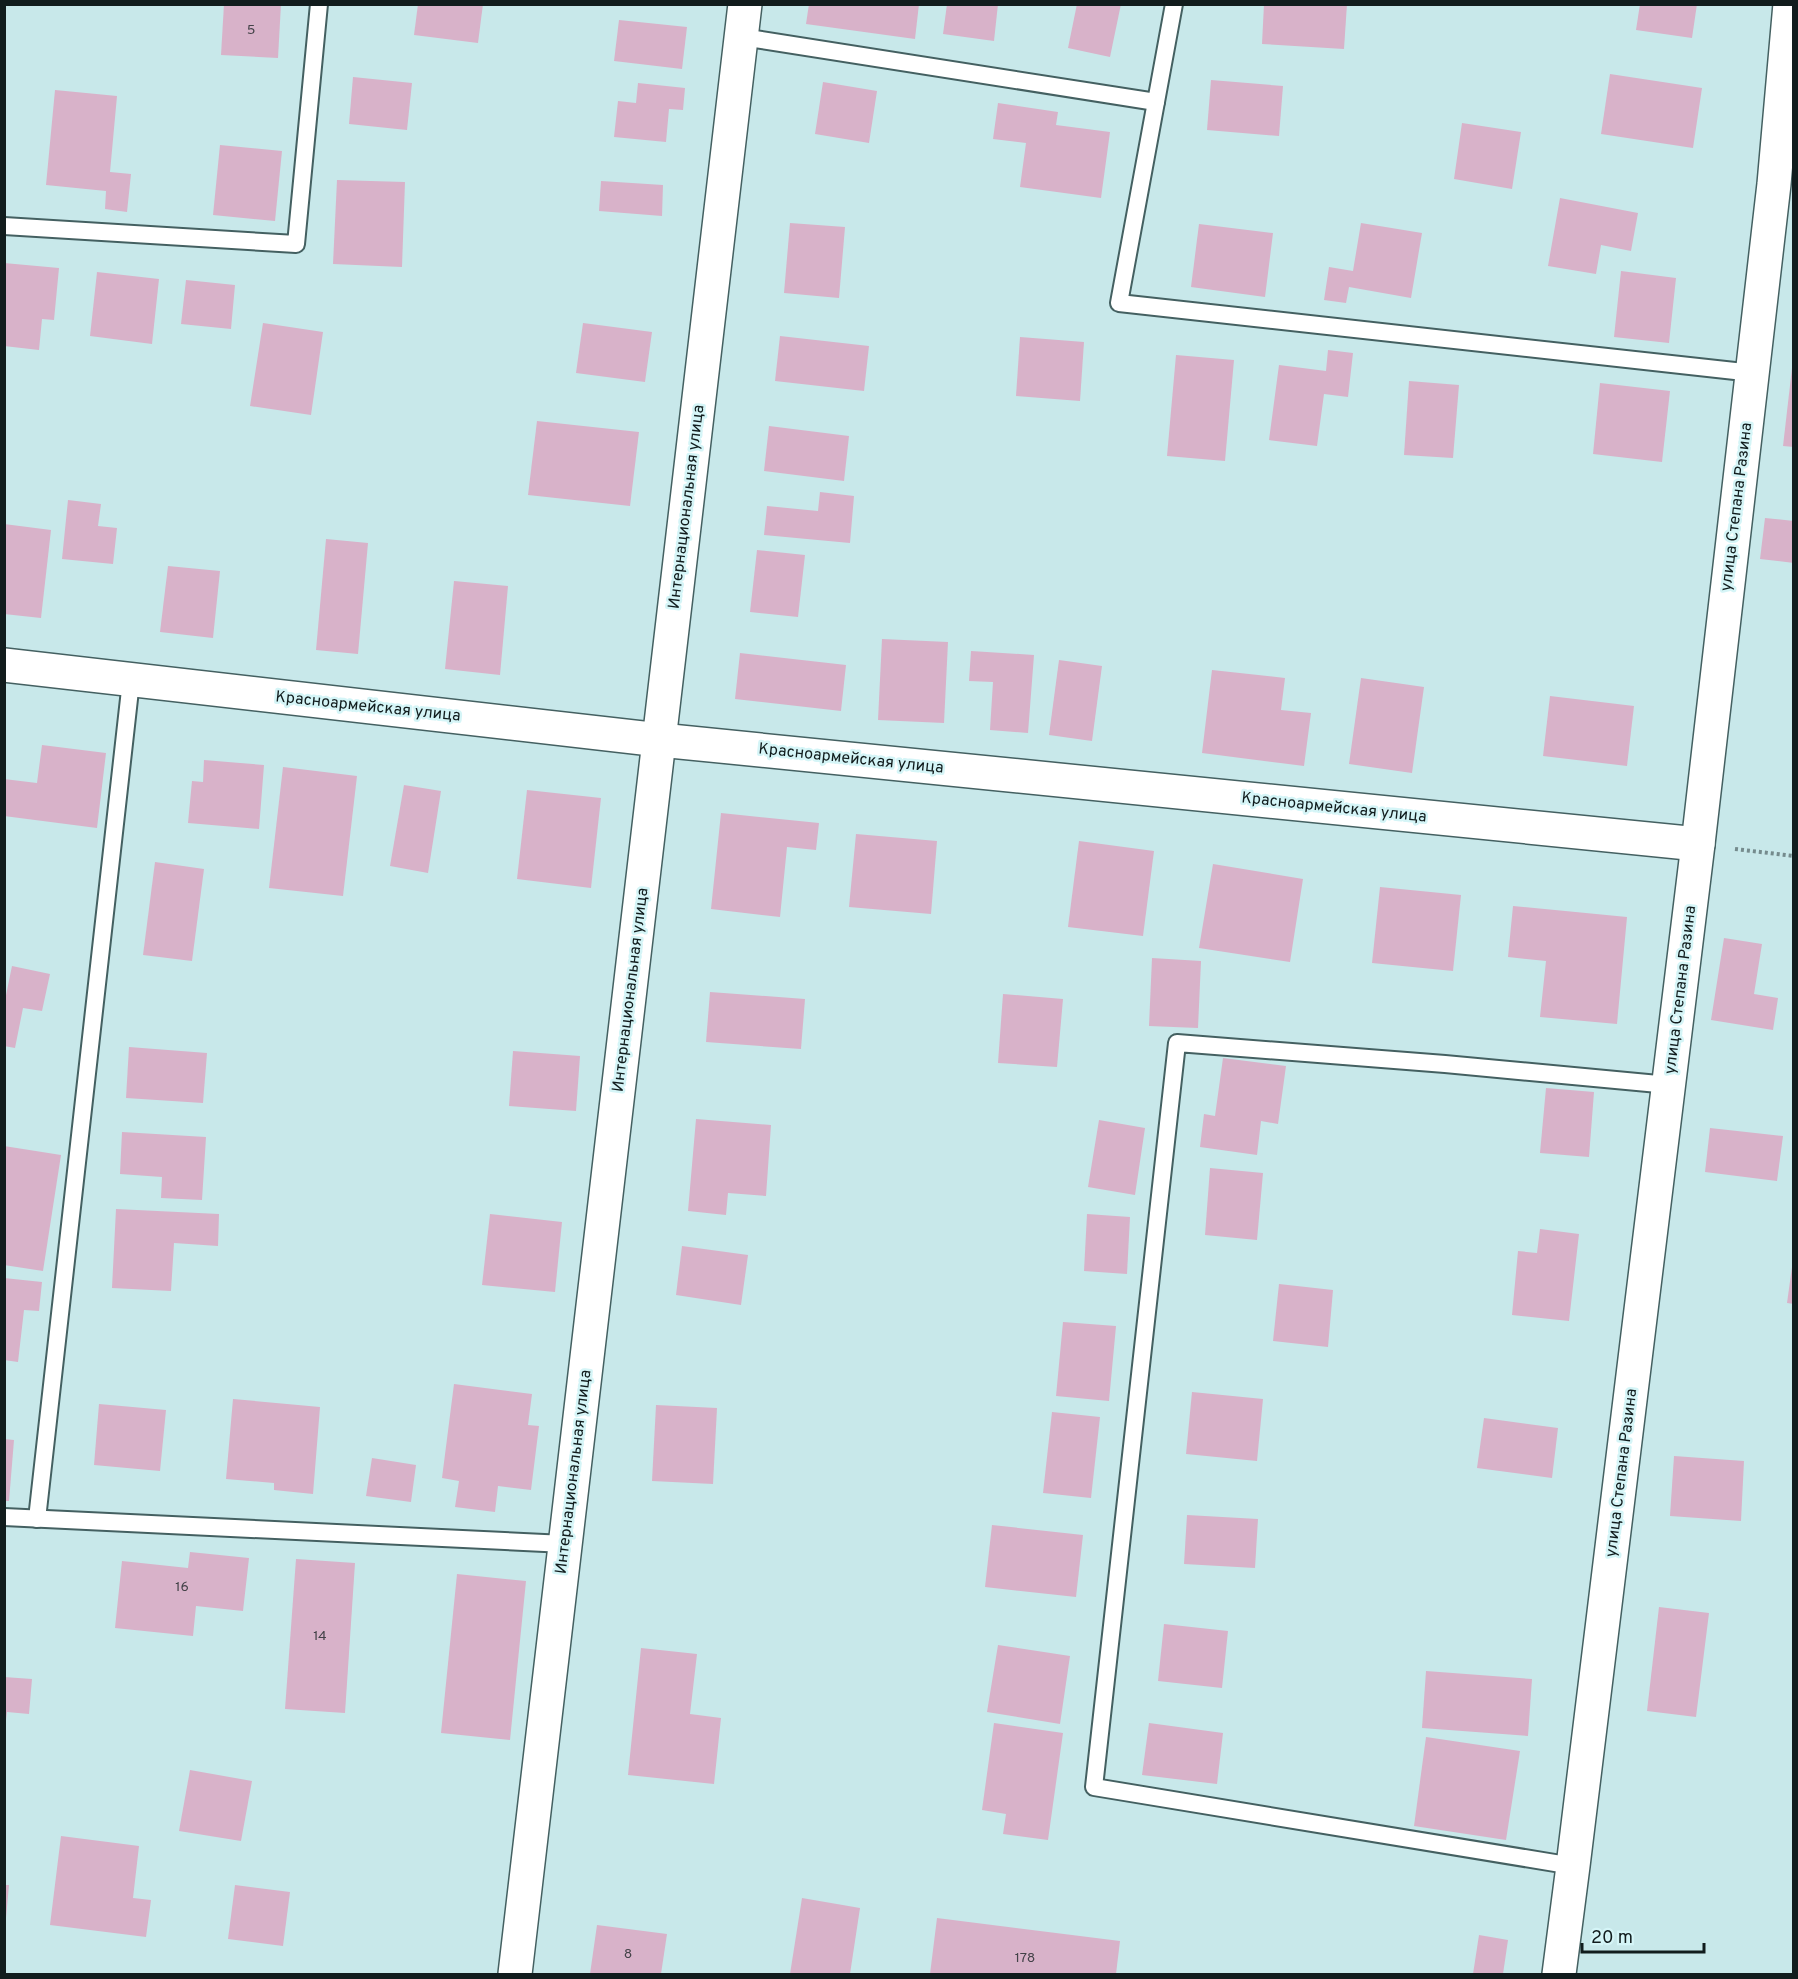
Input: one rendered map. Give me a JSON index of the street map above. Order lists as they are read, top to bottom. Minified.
{"streets":{"street":["Интернациональная улица","улица Степана Разина","Красноармейская улица"]},"crossings":[["Интернациональная улица","Красноармейская улица"],["улица Степана Разина","Красноармейская улица"]],"house_numbers":["5","16","14","8","178"],"scale_bar":"20 m"}
